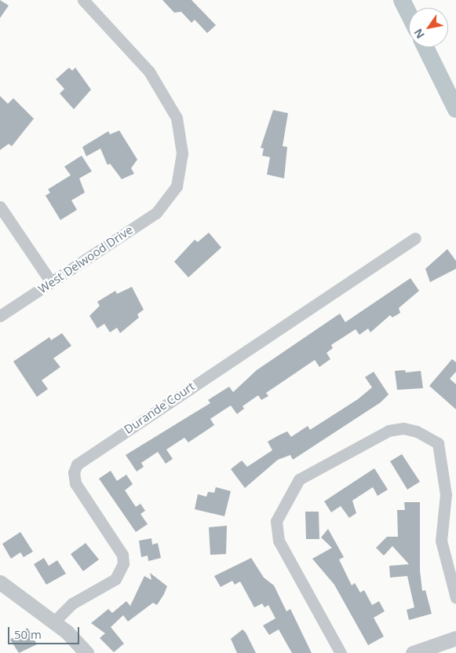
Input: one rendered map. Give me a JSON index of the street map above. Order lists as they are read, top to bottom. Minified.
{"streets":{"street":["West Delwood Drive","Durande Court"]},"scale_bar":"50 m","north":"bottom left"}
